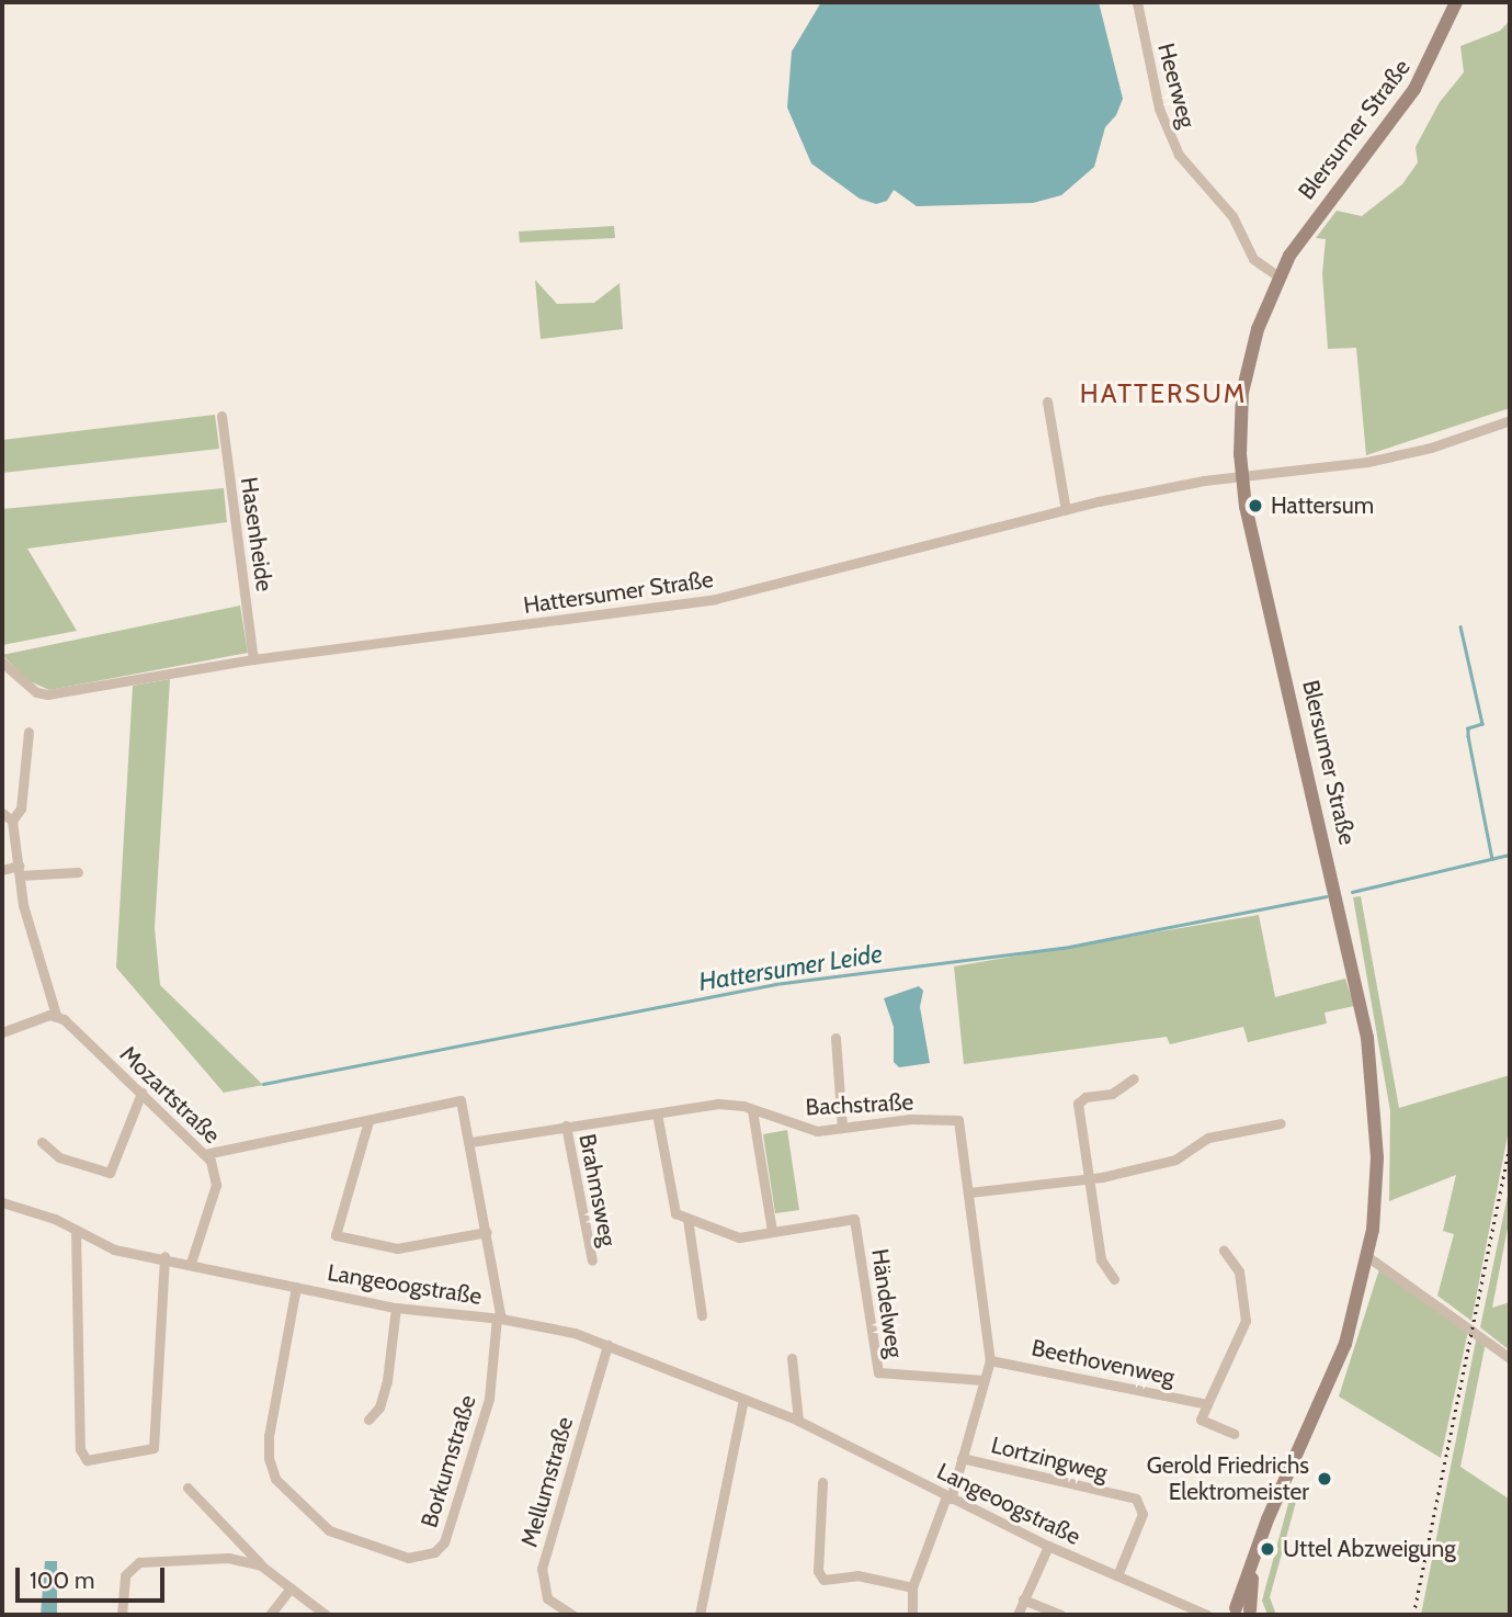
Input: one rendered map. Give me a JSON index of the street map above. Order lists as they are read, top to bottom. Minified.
{"streets":{"main road":["Blersumer Straße"],"street":["Heerweg","Hasenheide","Hattersumer Straße","Mozartstraße","Bachstraße","Brahmsweg","Langeoogstraße","Händelweg","Beethovenweg","Lortzingweg","Borkumstraße","Mellumstraße"]},"crossings":[["Heerweg","Blersumer Straße"],["Blersumer Straße","Hattersumer Straße"],["Hasenheide","Hattersumer Straße"],["Mozartstraße","Langeoogstraße"],["Bachstraße","Brahmsweg"],["Bachstraße","Langeoogstraße"],["Bachstraße","Händelweg"],["Bachstraße","Beethovenweg"],["Bachstraße","Lortzingweg"],["Langeoogstraße","Lortzingweg"],["Langeoogstraße","Borkumstraße"],["Langeoogstraße","Mellumstraße"]],"districts":["HATTERSUM"],"water":["Hattersumer Leide"],"places":["Hattersum","Gerold Friedrichs Elektromeister","Uttel Abzweigung"],"scale_bar":"100 m"}
